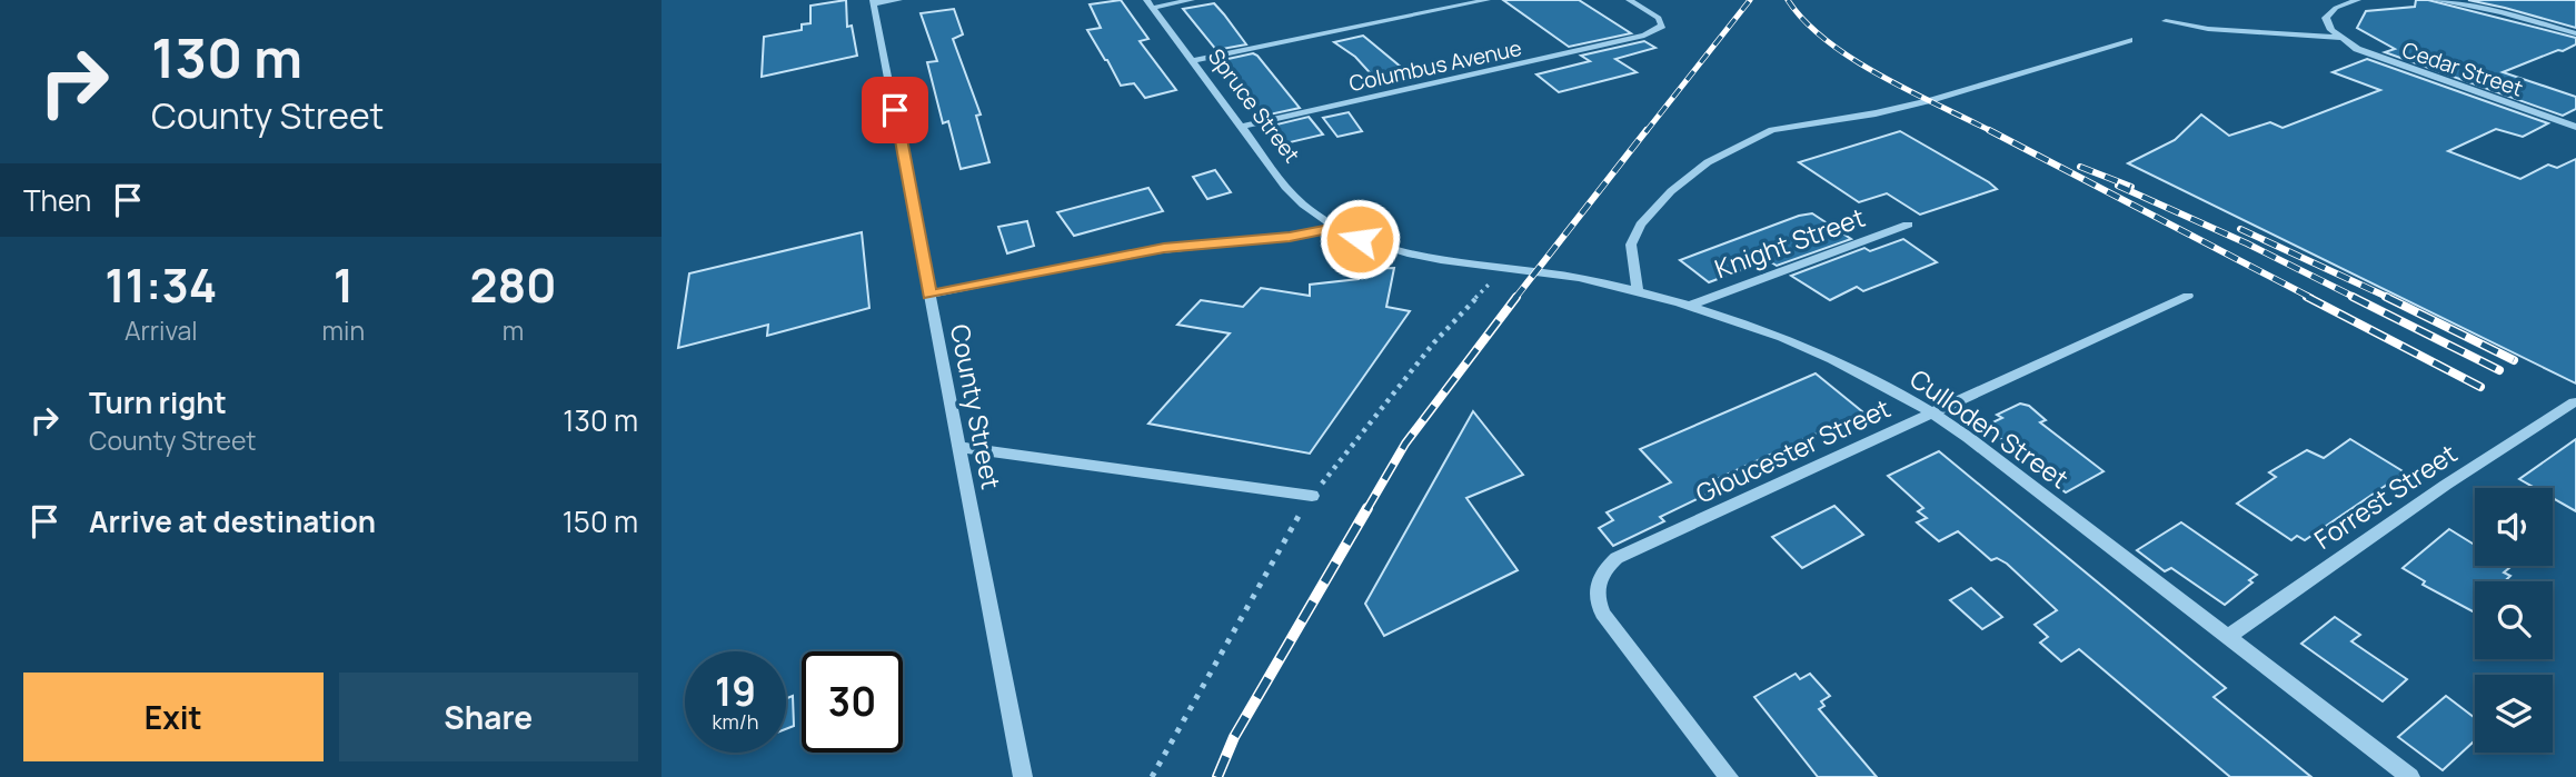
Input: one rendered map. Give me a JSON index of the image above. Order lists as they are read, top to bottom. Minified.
{"streets":{"street":["Columbus Avenue","Cedar Street","Spruce Street","Knight Street","County Street","Culloden Street","Gloucester Street","Forrest Street"]},"crossings":[["Columbus Avenue","Spruce Street"],["Spruce Street","Culloden Street"],["Knight Street","Culloden Street"],["Culloden Street","Gloucester Street"],["Culloden Street","Forrest Street"]],"page":{"turn":["130 m","County Street"],"then":"Then","eta":["11:34","Arrival","1","min","280","m"],"list":[{"name":"Turn right","note":"County Street","value":"130 m"},{"name":"Arrive at destination","value":"150 m"}],"speed":"19 km/h","limit":"30","buttons":["Exit","Share"]}}
